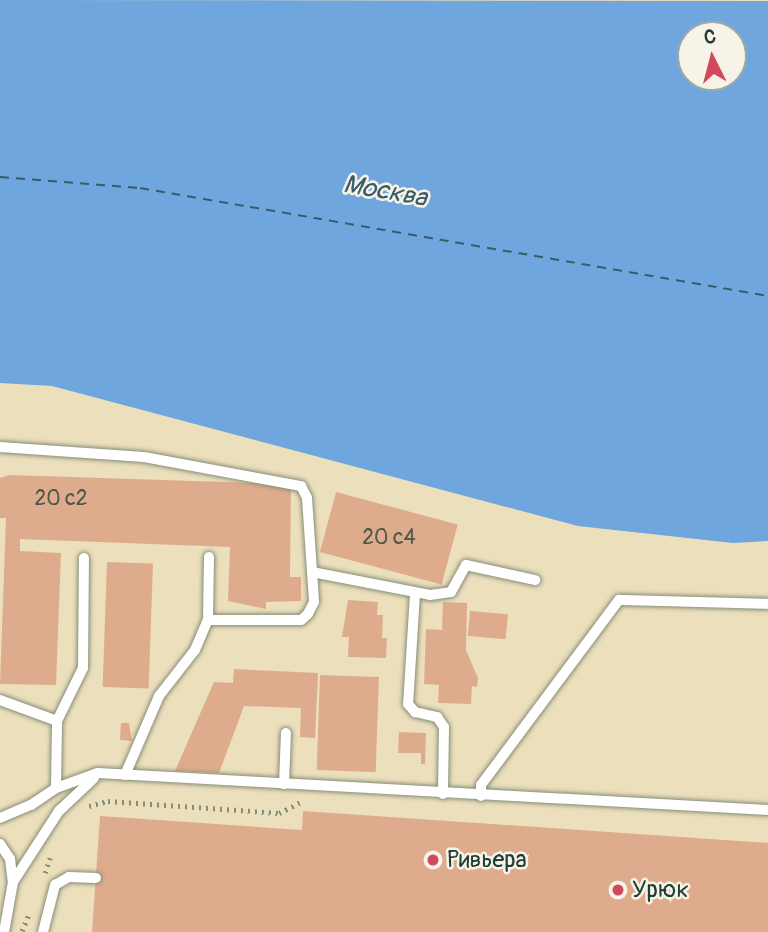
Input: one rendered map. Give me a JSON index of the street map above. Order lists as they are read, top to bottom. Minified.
{"water":["Москва"],"places":["Ривьера","Урюк"],"house_numbers":["20 с2","20 с4"],"north":"top"}
